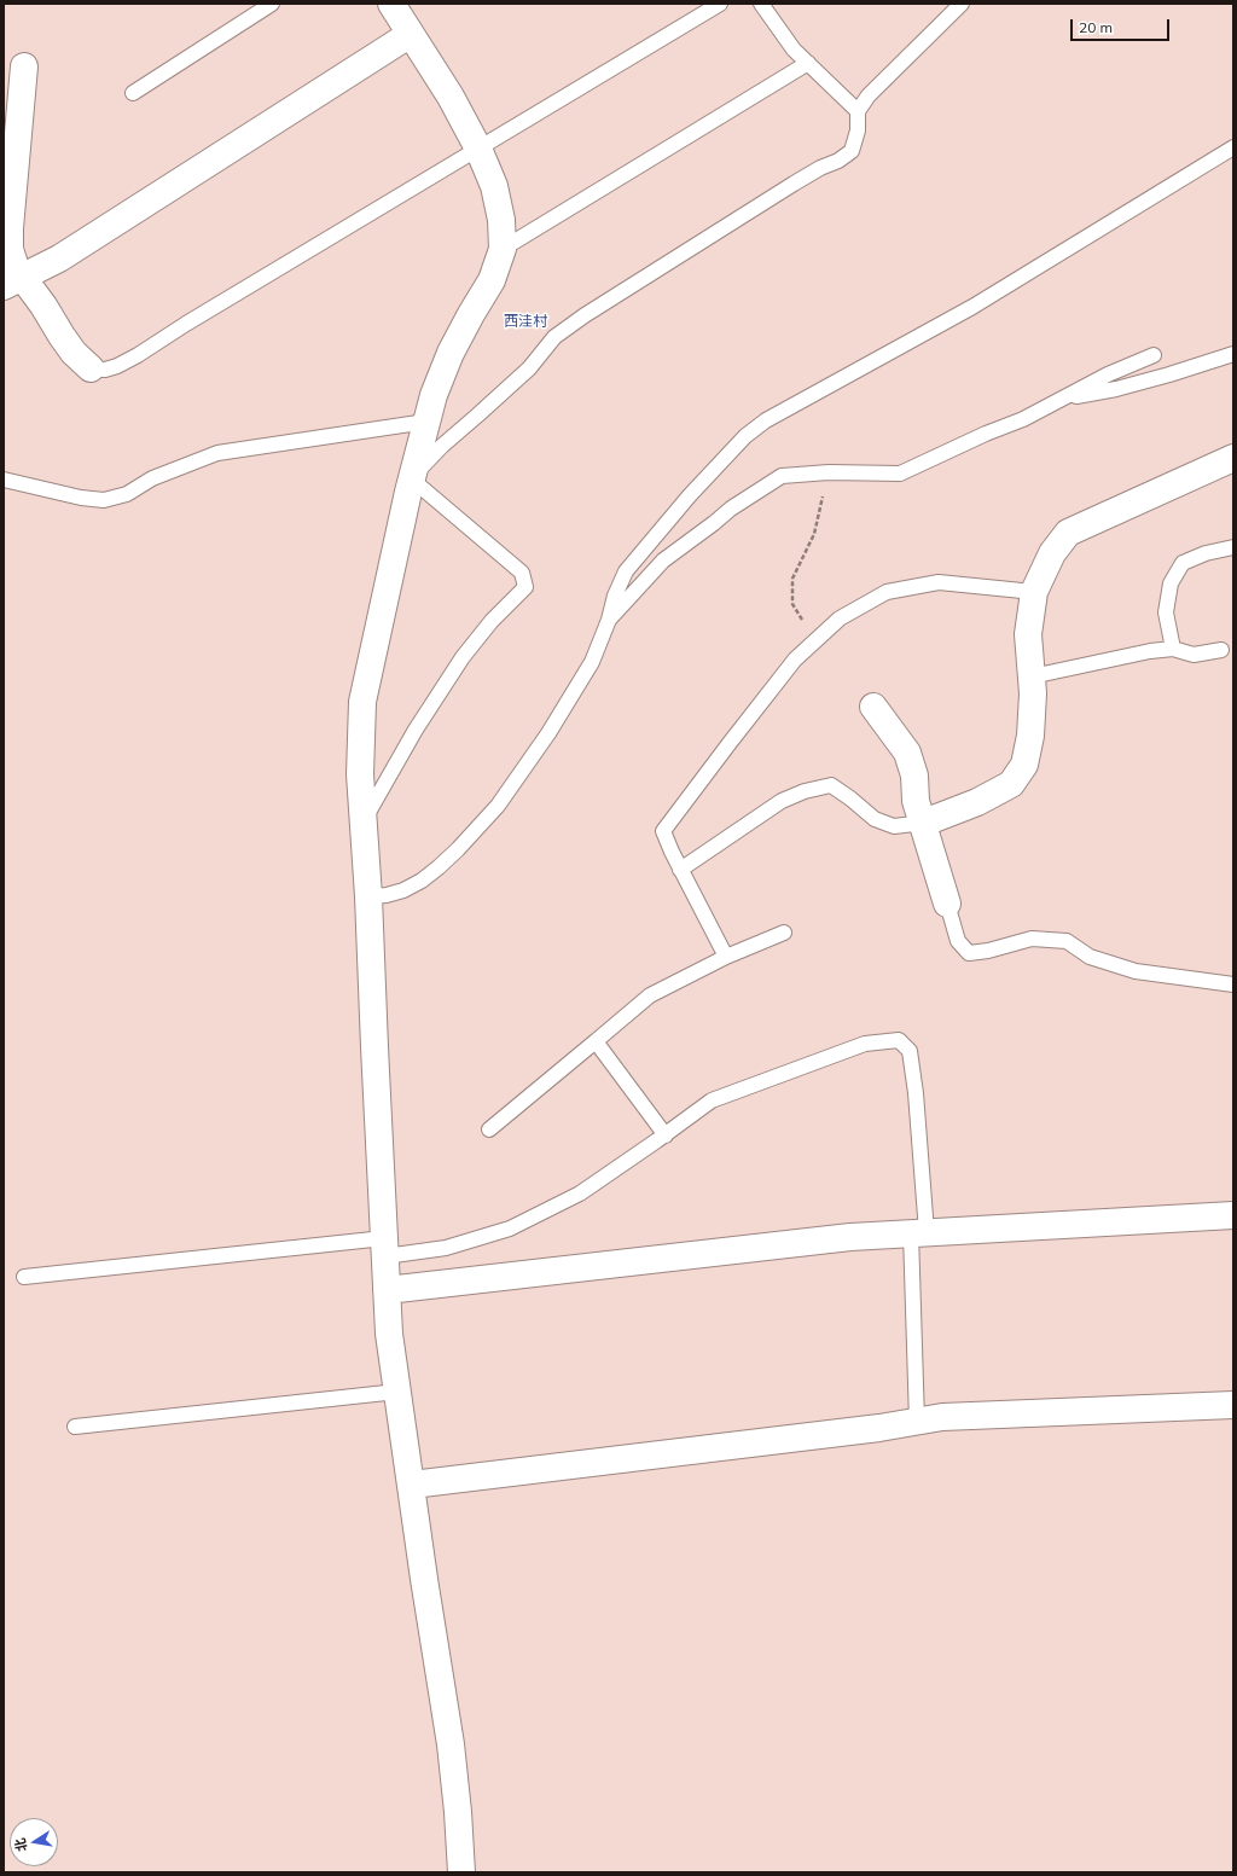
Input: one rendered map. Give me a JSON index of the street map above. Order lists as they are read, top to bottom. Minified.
{"districts":["西洼村"],"scale_bar":"20 m","north":"left"}
